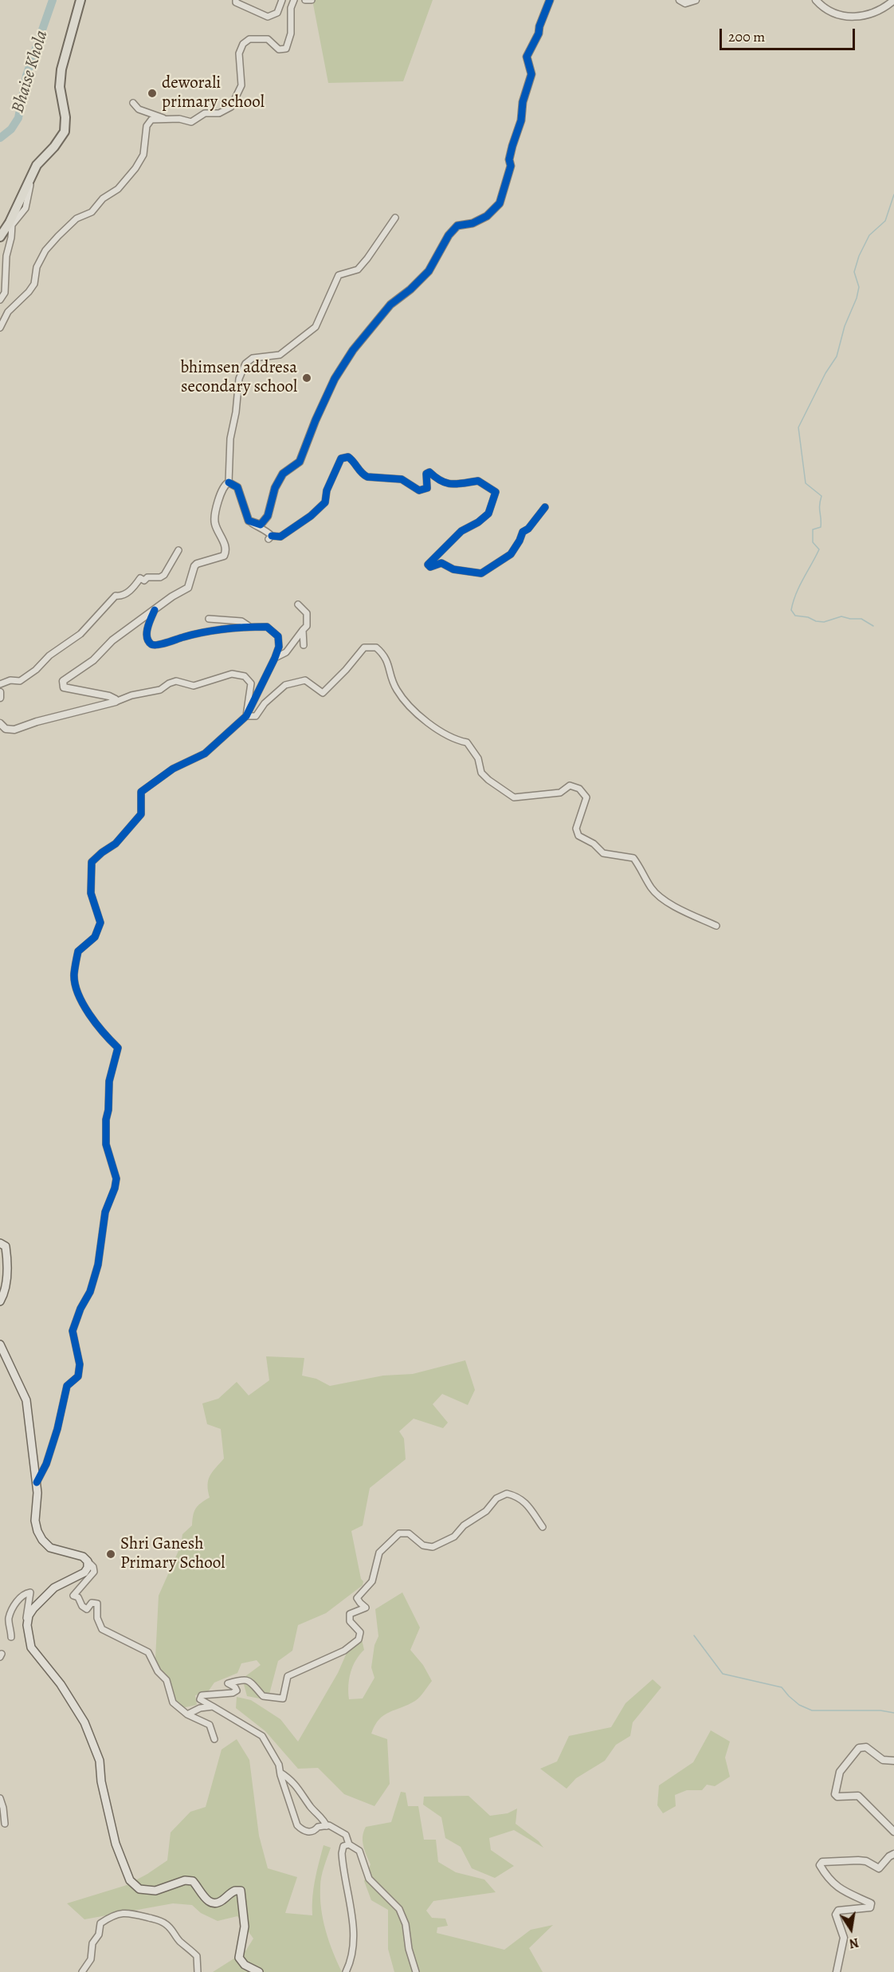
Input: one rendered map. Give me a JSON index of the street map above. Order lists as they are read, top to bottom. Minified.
{"water":["Bhaise Khola"],"places":["deworali primary school","bhimsen addresa secondary school","Shri Ganesh Primary School"],"scale_bar":"200 m","north":"bottom"}
